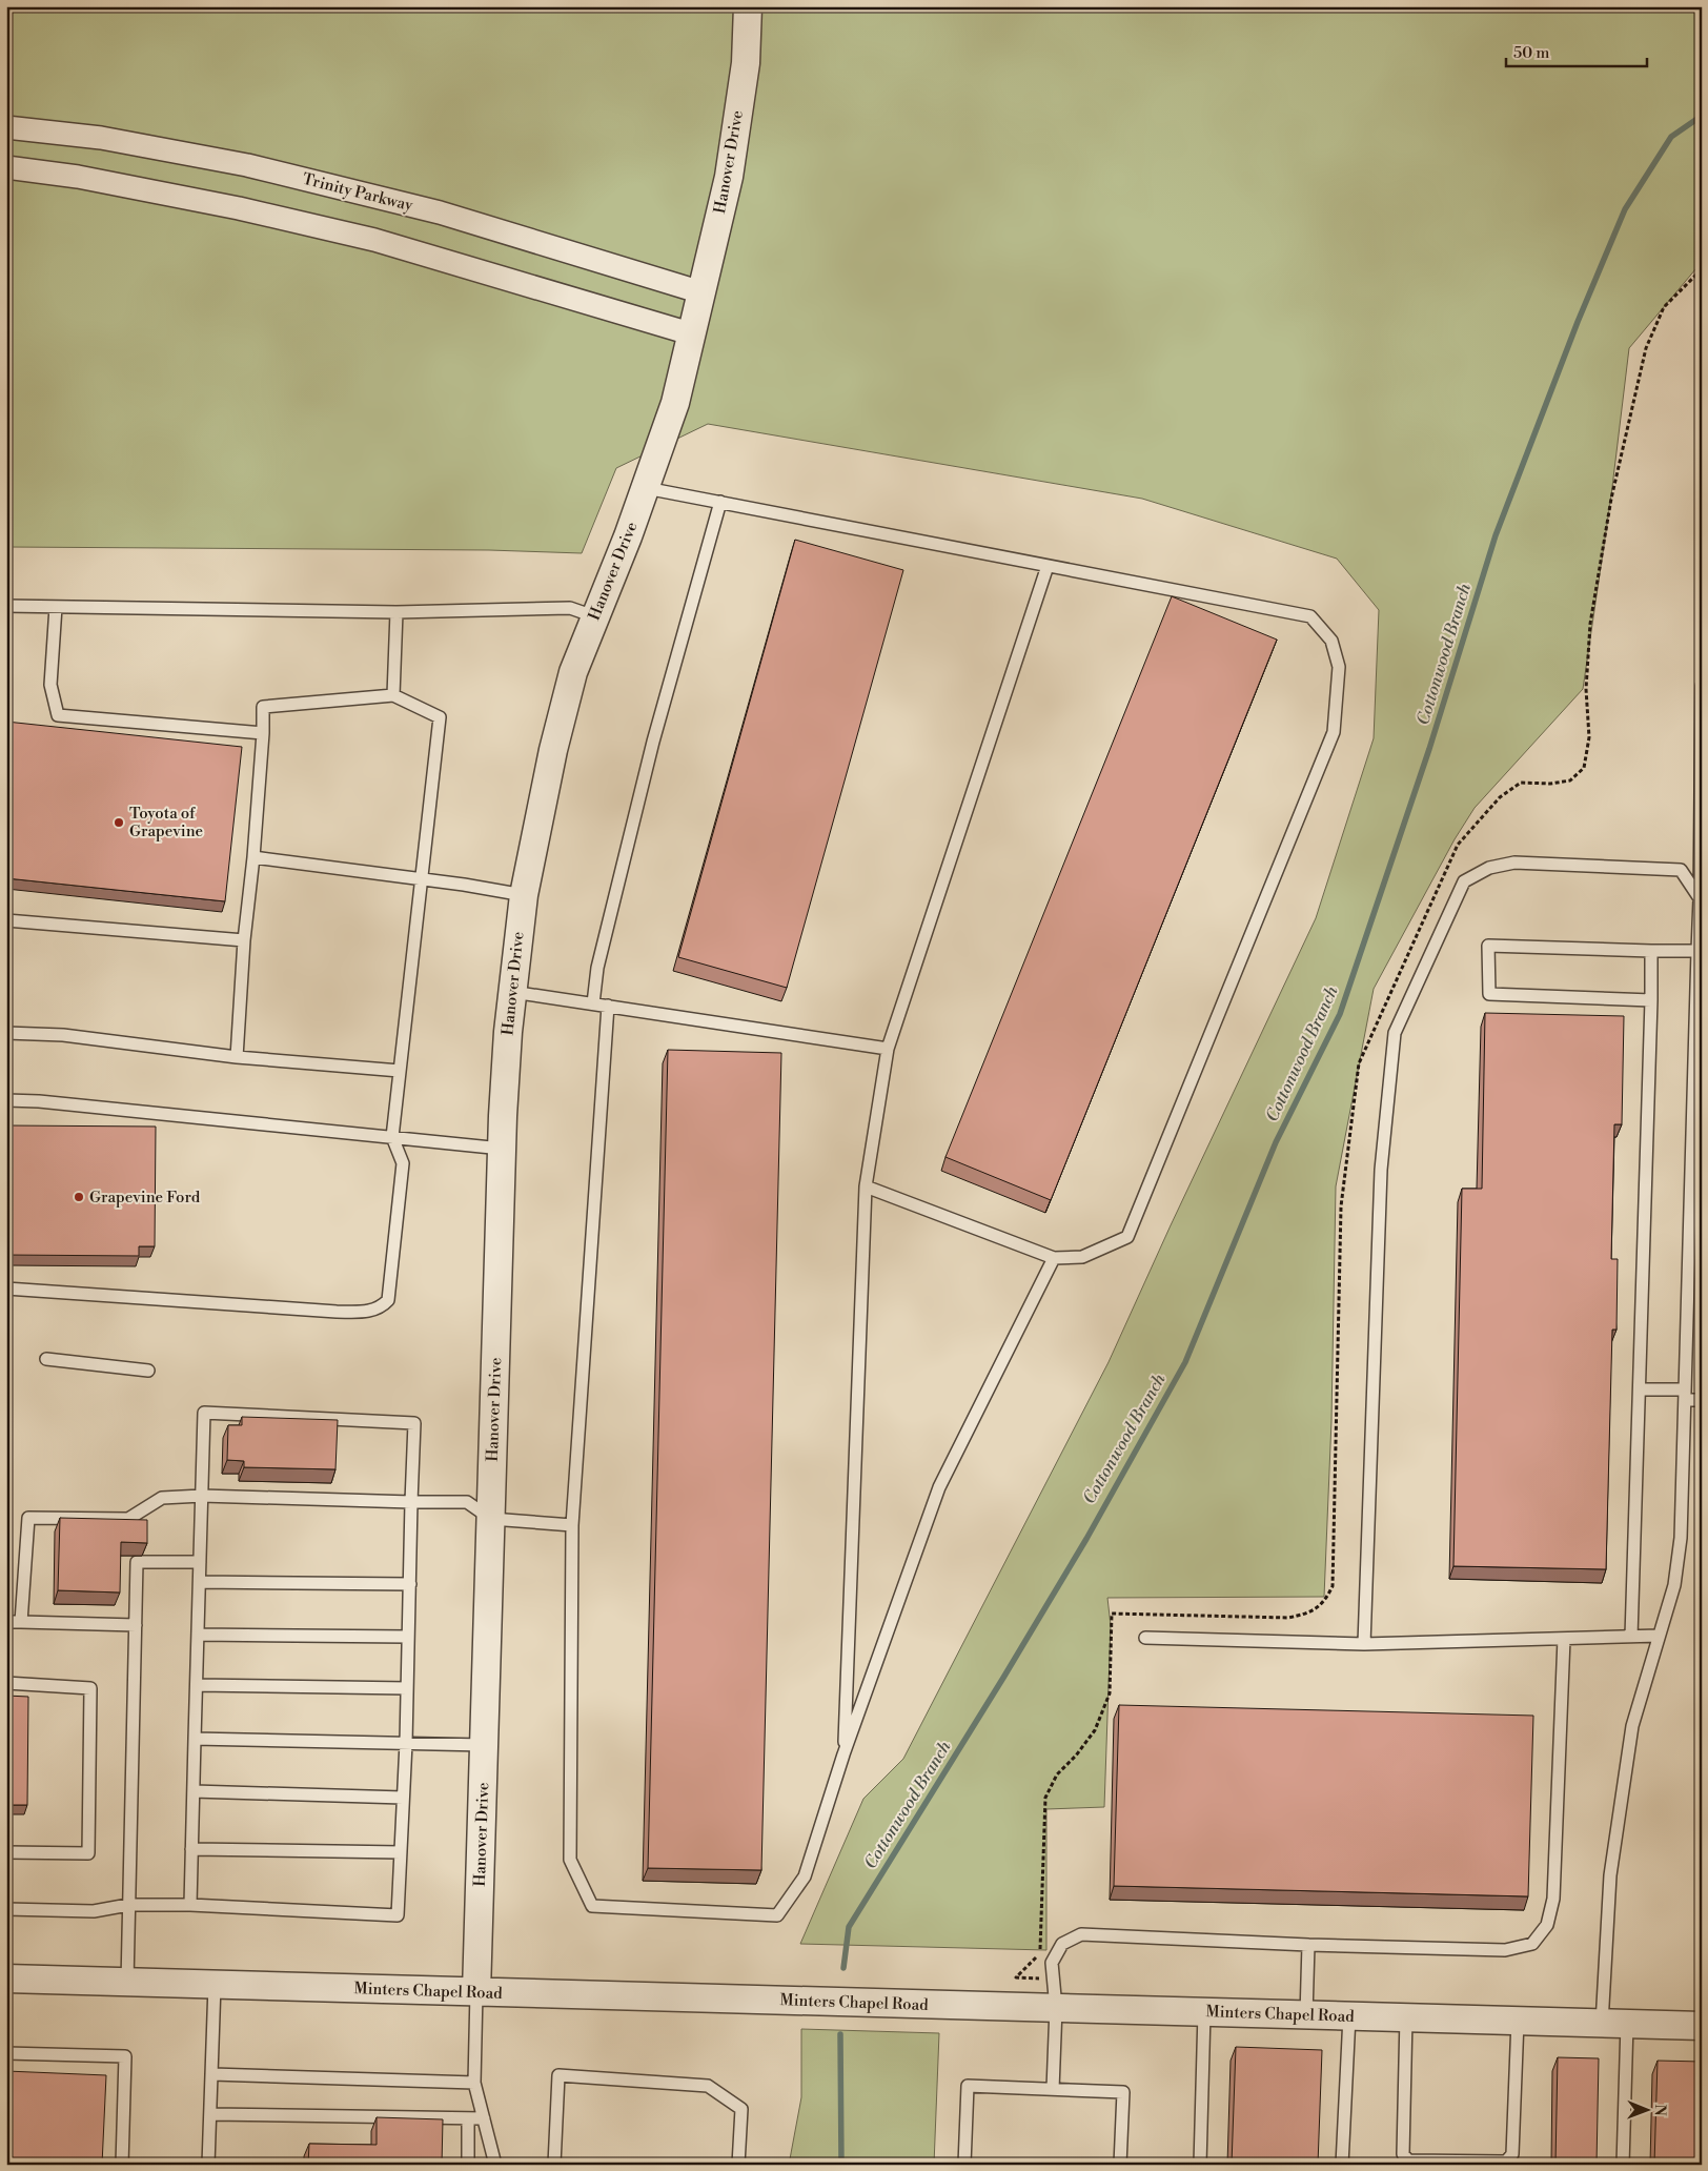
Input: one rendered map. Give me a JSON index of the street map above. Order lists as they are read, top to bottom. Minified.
{"streets":{"street":["Hanover Drive","Trinity Parkway","Minters Chapel Road"]},"crossings":[["Hanover Drive","Trinity Parkway"],["Hanover Drive","Minters Chapel Road"]],"water":["Cottonwood Branch"],"places":["Toyota of Grapevine","Grapevine Ford"],"scale_bar":"50 m","north":"right"}
